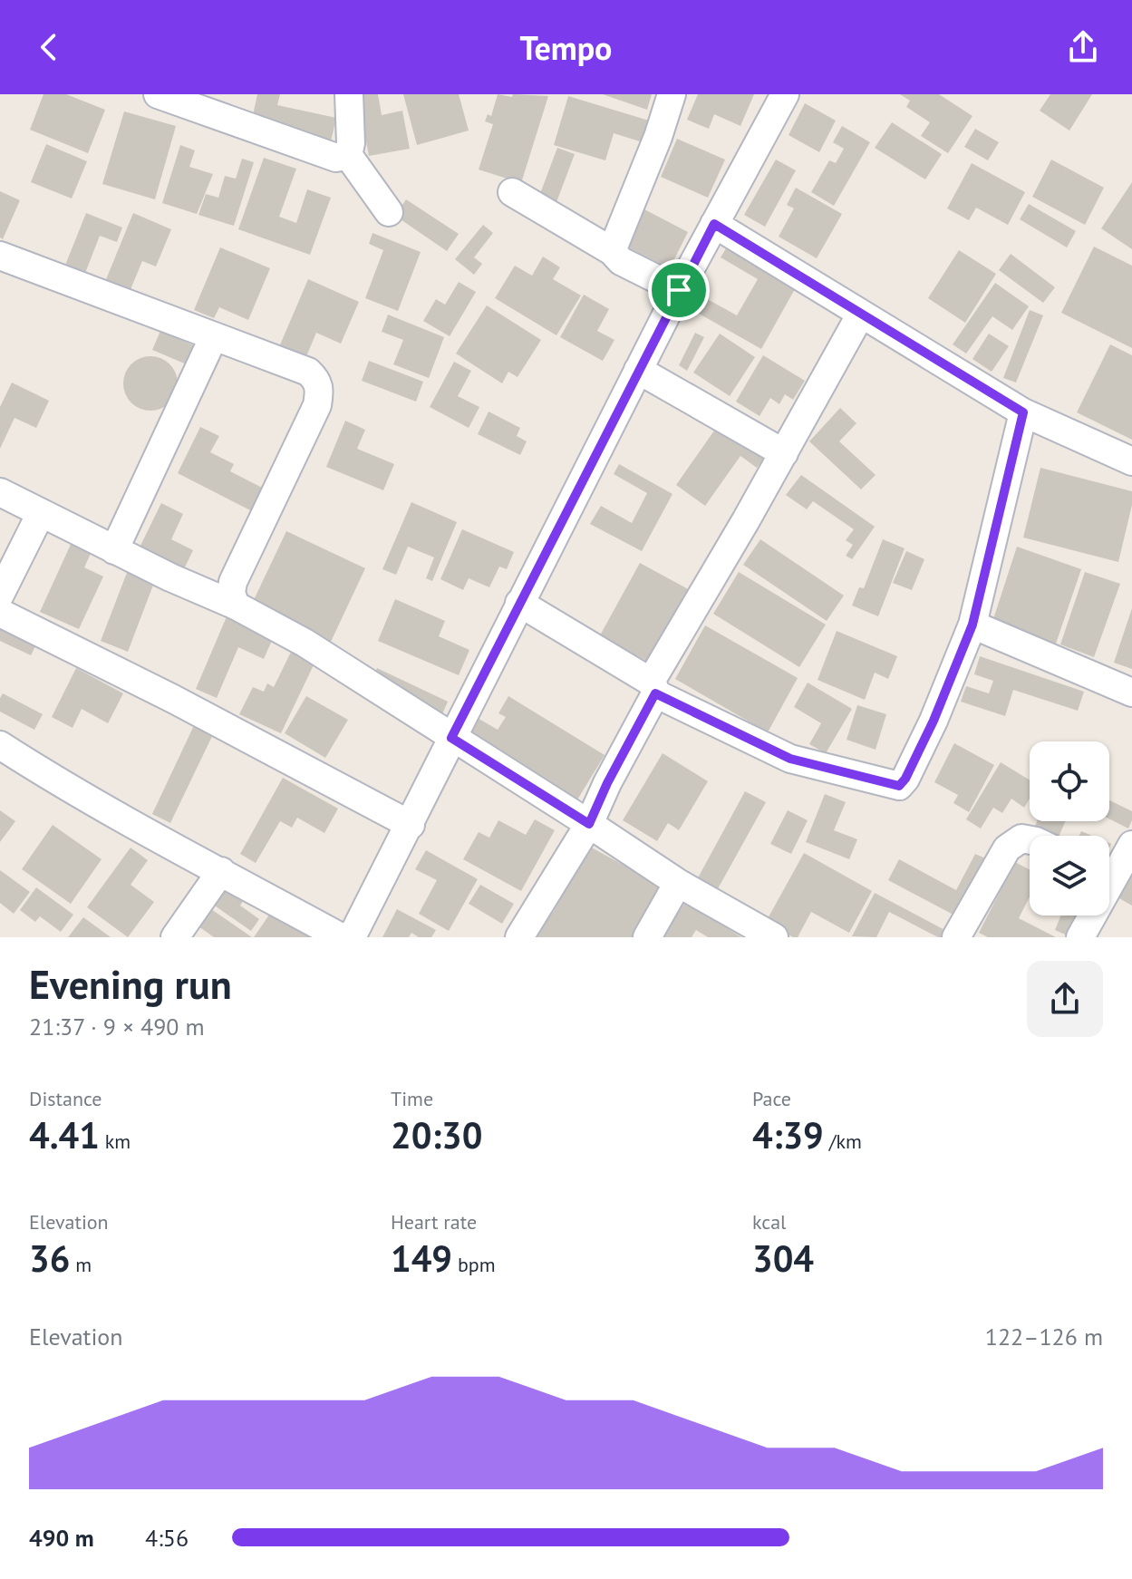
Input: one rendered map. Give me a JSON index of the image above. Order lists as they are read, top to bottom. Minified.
{"page":{"header":"Tempo","heading":["Evening run","21:37 · 9 × 490 m"],"stats":[["Distance","4.41 km"],["Time","20:30"],["Pace","4:39 /km"],["Elevation","36 m"],["Heart rate","149 bpm"],["kcal","304"]],"chart":["Elevation","122–126 m"],"list":[{"name":"490 m","note":"4:56"}]}}
